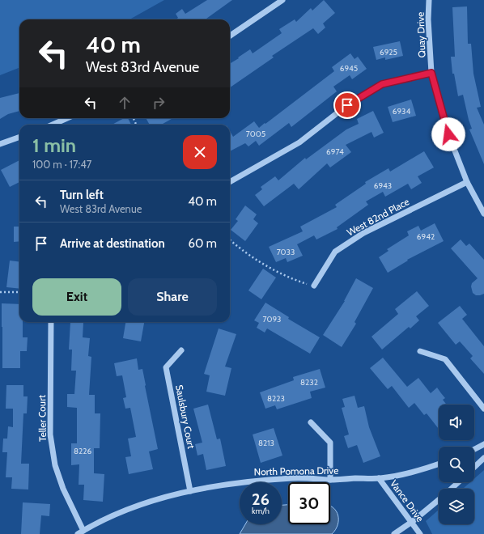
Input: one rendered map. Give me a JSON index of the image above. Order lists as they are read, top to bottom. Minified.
{"streets":{"street":["Quay Drive","West 82nd Place","Saulsbury Court","Teller Court","North Pomona Drive","Vance Drive"]},"crossings":[["Quay Drive","West 82nd Place"],["Saulsbury Court","North Pomona Drive"],["Teller Court","North Pomona Drive"],["North Pomona Drive","Vance Drive"]],"house_numbers":["6925","6945","6934","7005","6974","6943","6942","7033","7093","8232","8223","8213","8226"],"page":{"turn":["40 m","West 83rd Avenue"],"heading":["1 min","100 m · 17:47"],"list":[{"name":"Turn left","note":"West 83rd Avenue","value":"40 m"},{"name":"Arrive at destination","value":"60 m"}],"buttons":["Exit","Share"],"speed":"26 km/h","limit":"30"}}
